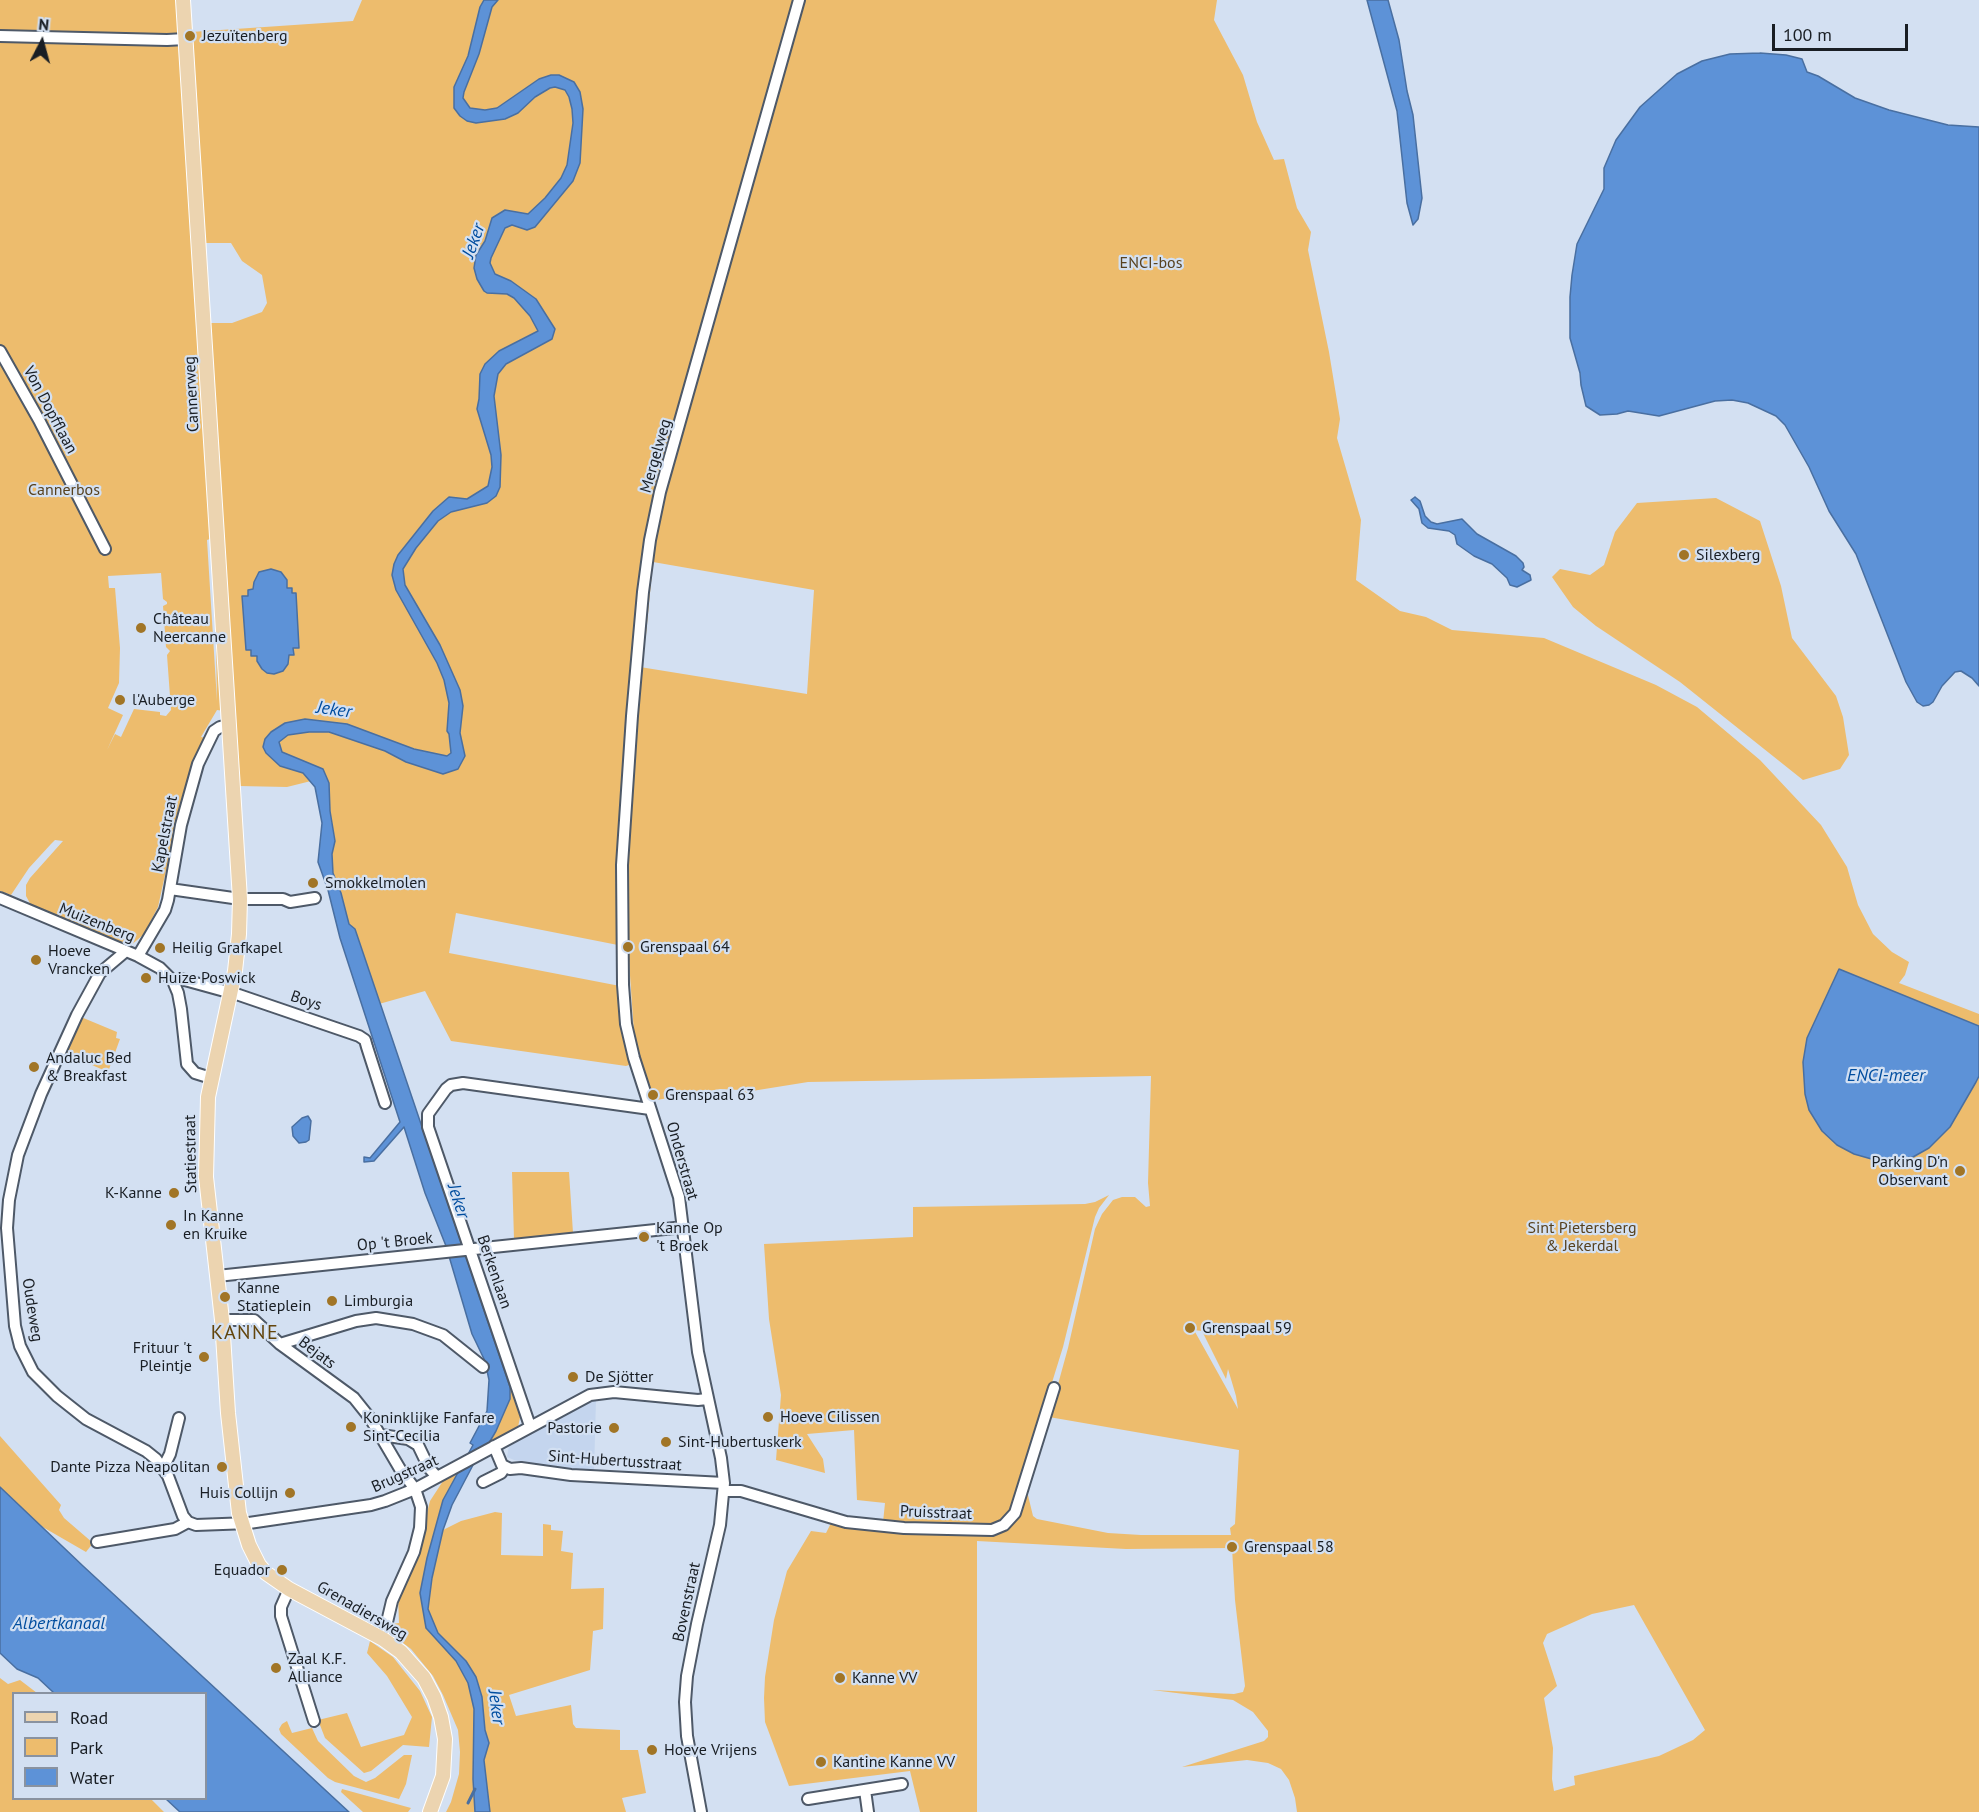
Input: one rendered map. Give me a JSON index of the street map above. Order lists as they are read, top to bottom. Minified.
{"streets":{"main road":["Cannerweg","Statiestraat","Grenadiersweg"],"street":["Von Dopfflaan","Mergelweg","Kapelstraat","Muizenberg","Boys","Onderstraat","Op 't Broek","Berkenlaan","Oudeweg","Bejats","Sint-Hubertusstraat","Brugstraat","Pruisstraat","Bovenstraat"]},"crossings":[["Cannerweg","Kapelstraat"],["Cannerweg","Statiestraat"],["Mergelweg","Onderstraat"],["Kapelstraat","Muizenberg"],["Muizenberg","Boys"],["Muizenberg","Oudeweg"],["Boys","Statiestraat"],["Statiestraat","Op 't Broek"],["Statiestraat","Bejats"],["Statiestraat","Brugstraat"],["Statiestraat","Grenadiersweg"],["Onderstraat","Op 't Broek"],["Onderstraat","Berkenlaan"],["Onderstraat","Brugstraat"],["Onderstraat","Bovenstraat"],["Op 't Broek","Berkenlaan"],["Berkenlaan","Brugstraat"],["Bejats","Brugstraat"],["Sint-Hubertusstraat","Pruisstraat"],["Sint-Hubertusstraat","Bovenstraat"],["Brugstraat","Bovenstraat"],["Brugstraat","Grenadiersweg"],["Pruisstraat","Bovenstraat"]],"districts":["KANNE"],"water":["Jeker","ENCI-meer","Albertkanaal"],"parks":["ENCI-bos","Cannerbos","Sint Pietersberg & Jekerdal"],"places":["Jezuïtenberg","Silexberg","Château Neercanne","l'Auberge","Smokkelmolen","Grenspaal 64","Heilig Grafkapel","Hoeve Vrancken","Huize Poswick","Andaluc Bed & Breakfast","Grenspaal 63","Parking D'n Observant","K-Kanne","In Kanne en Kruike","Kanne Op 't Broek","Kanne Statieplein","Limburgia","Grenspaal 59","Frituur 't Pleintje","De Sjötter","Hoeve Cilissen","Koninklijke Fanfare Sint-Cecilia","Pastorie","Sint-Hubertuskerk","Dante Pizza Neapolitan","Huis Collijn","Grenspaal 58","Equador","Zaal K.F. Alliance","Kanne VV","Hoeve Vrijens","Kantine Kanne VV"],"legend":["Road","Park","Water"],"scale_bar":"100 m","north":"top"}
